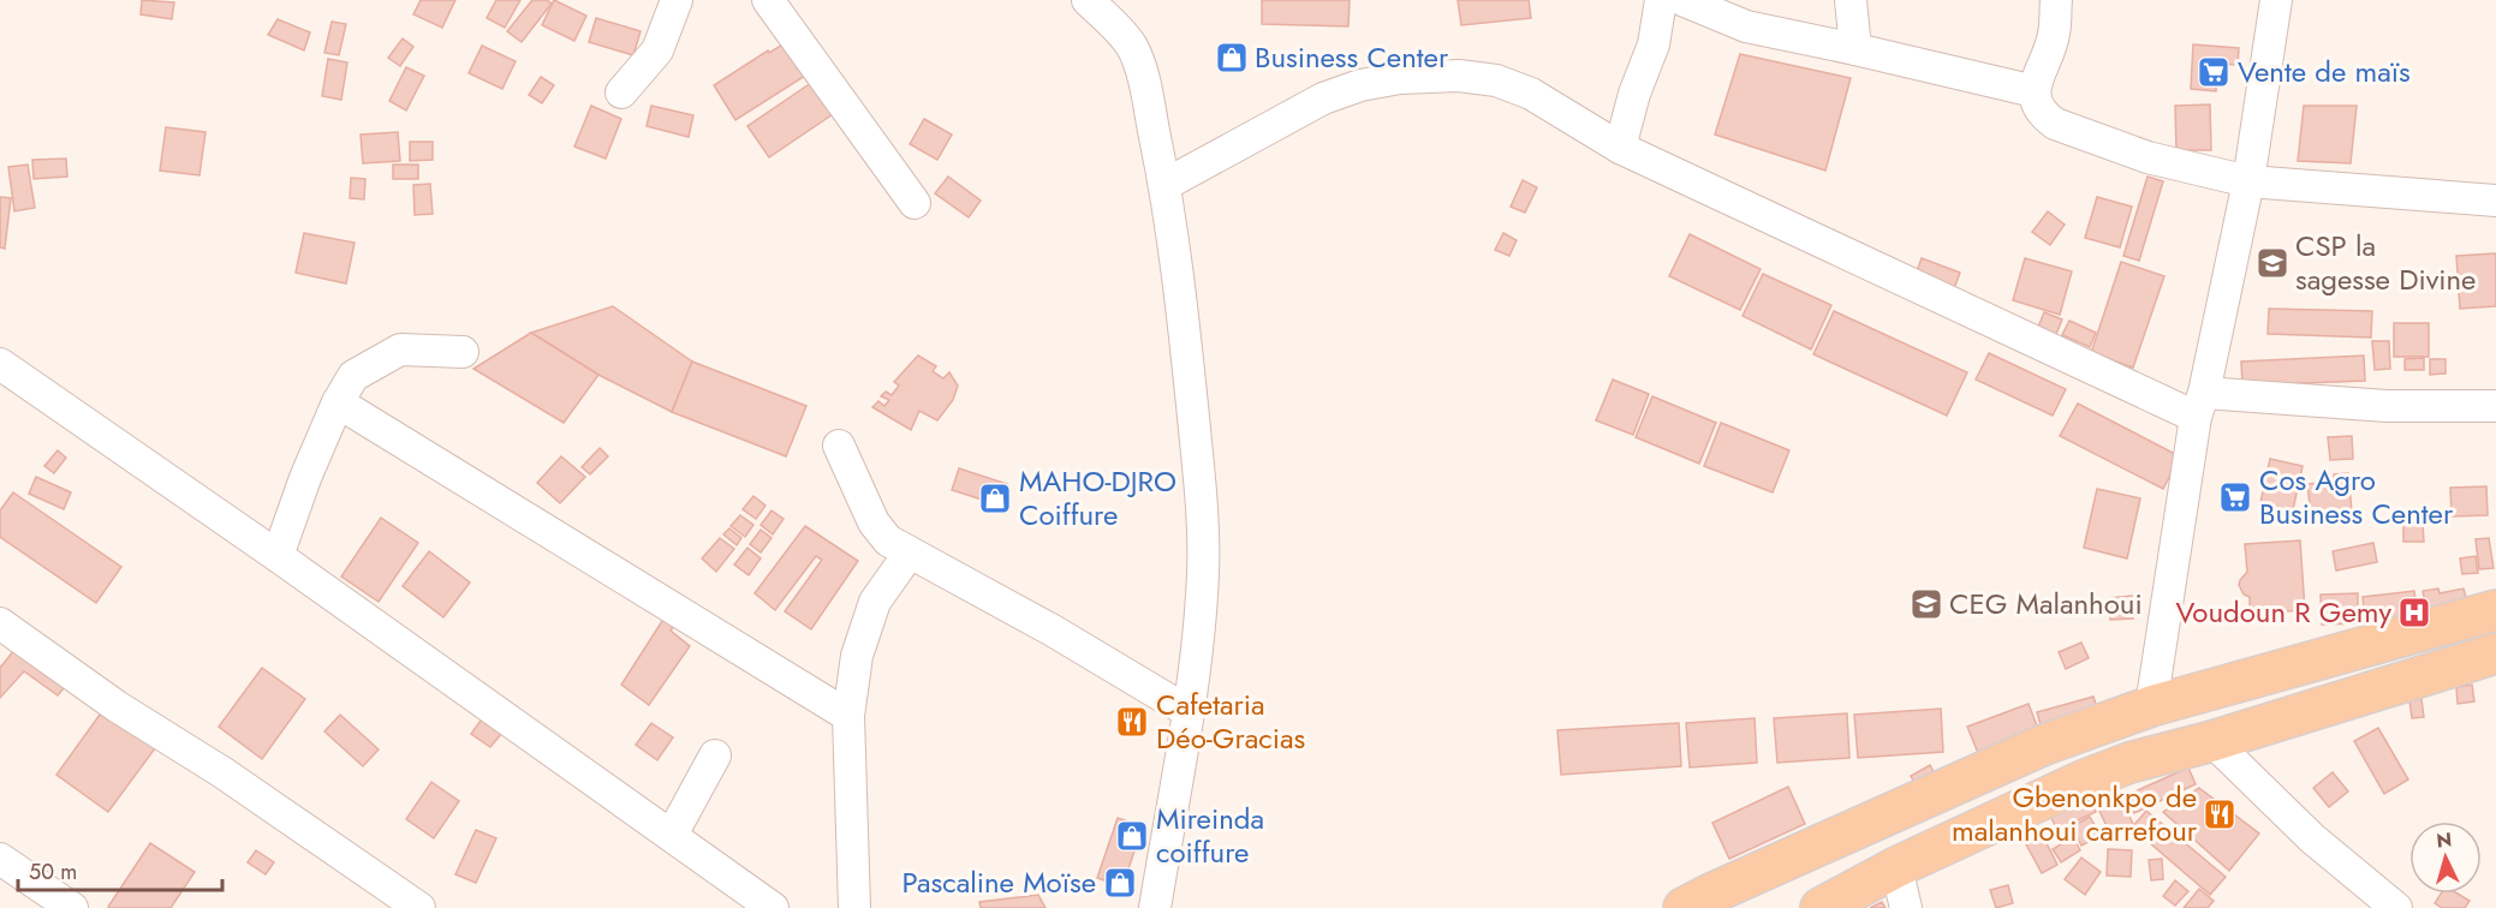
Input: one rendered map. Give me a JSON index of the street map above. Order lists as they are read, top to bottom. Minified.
{"places":{"shop":["Business Center","MAHO-DJRO Coiffure","Mireinda coiffure","Pascaline Moïse"],"supermarket":["Vente de maïs","Cos Agro Business Center"],"school or university":["CSP la sagesse Divine","CEG Malanhoui"],"hospital":["Voudoun R Gemy"],"restaurant":["Cafetaria Déo-Gracias","Gbenonkpo de malanhoui carrefour"]},"scale_bar":"50 m","north":"top"}
